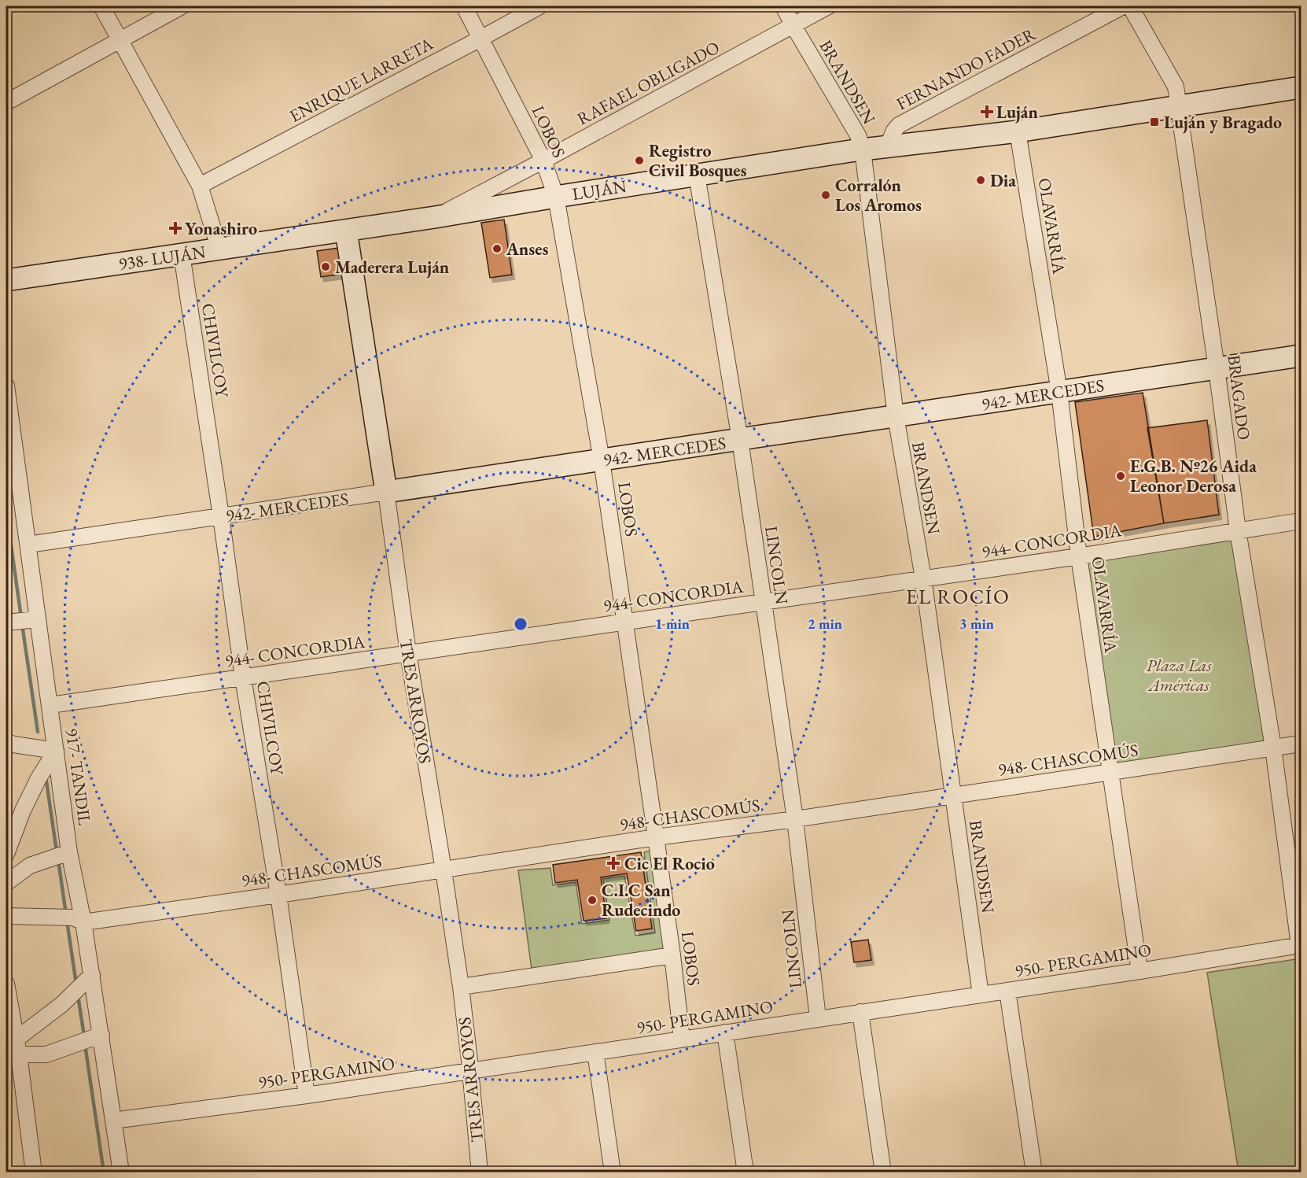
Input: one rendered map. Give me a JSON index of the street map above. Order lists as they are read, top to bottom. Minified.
{"streets":{"main road":["LUJÁN","938- LUJÁN","942- MERCEDES","TRES ARROYOS"],"street":["FERNANDO FADER","ENRIQUE LARRETA","BRANDSEN","RAFAEL OBLIGADO","LOBOS","OLAVARRÍA","CHIVILCOY","BRAGADO","944- CONCORDIA","LINCOLN","948- CHASCOMÚS","917- TANDIL","950- PERGAMINO"]},"crossings":[["FERNANDO FADER","LUJÁN"],["ENRIQUE LARRETA","LOBOS"],["BRANDSEN","RAFAEL OBLIGADO"],["BRANDSEN","LUJÁN"],["BRANDSEN","942- MERCEDES"],["BRANDSEN","944- CONCORDIA"],["BRANDSEN","948- CHASCOMÚS"],["BRANDSEN","950- PERGAMINO"],["RAFAEL OBLIGADO","LOBOS"],["RAFAEL OBLIGADO","LUJÁN"],["LOBOS","LUJÁN"],["LOBOS","942- MERCEDES"],["LOBOS","944- CONCORDIA"],["LOBOS","948- CHASCOMÚS"],["LOBOS","950- PERGAMINO"],["LUJÁN","OLAVARRÍA"],["LUJÁN","938- LUJÁN"],["LUJÁN","BRAGADO"],["LUJÁN","LINCOLN"],["LUJÁN","TRES ARROYOS"],["OLAVARRÍA","942- MERCEDES"],["OLAVARRÍA","944- CONCORDIA"],["OLAVARRÍA","948- CHASCOMÚS"],["OLAVARRÍA","950- PERGAMINO"],["938- LUJÁN","CHIVILCOY"],["938- LUJÁN","TRES ARROYOS"],["CHIVILCOY","942- MERCEDES"],["CHIVILCOY","944- CONCORDIA"],["CHIVILCOY","948- CHASCOMÚS"],["CHIVILCOY","950- PERGAMINO"],["942- MERCEDES","BRAGADO"],["942- MERCEDES","LINCOLN"],["942- MERCEDES","TRES ARROYOS"],["942- MERCEDES","917- TANDIL"],["BRAGADO","944- CONCORDIA"],["BRAGADO","948- CHASCOMÚS"],["BRAGADO","950- PERGAMINO"],["944- CONCORDIA","LINCOLN"],["944- CONCORDIA","TRES ARROYOS"],["944- CONCORDIA","917- TANDIL"],["LINCOLN","948- CHASCOMÚS"],["LINCOLN","950- PERGAMINO"],["TRES ARROYOS","948- CHASCOMÚS"],["TRES ARROYOS","950- PERGAMINO"],["948- CHASCOMÚS","917- TANDIL"],["917- TANDIL","950- PERGAMINO"]],"districts":["EL ROCÍO"],"parks":["Plaza Las Américas"],"places":{"health":["Luján","Yonashiro","Cic El Rocio"],"transit":["Luján y Bragado"],"other":["Registro Civil Bosques","Dia","Corralón Los Aromos","Anses","Maderera Luján","E.G.B. Nº26 Aida Leonor Derosa","C.I.C San Rudecindo"]},"rings":["1 min","2 min","3 min"]}
